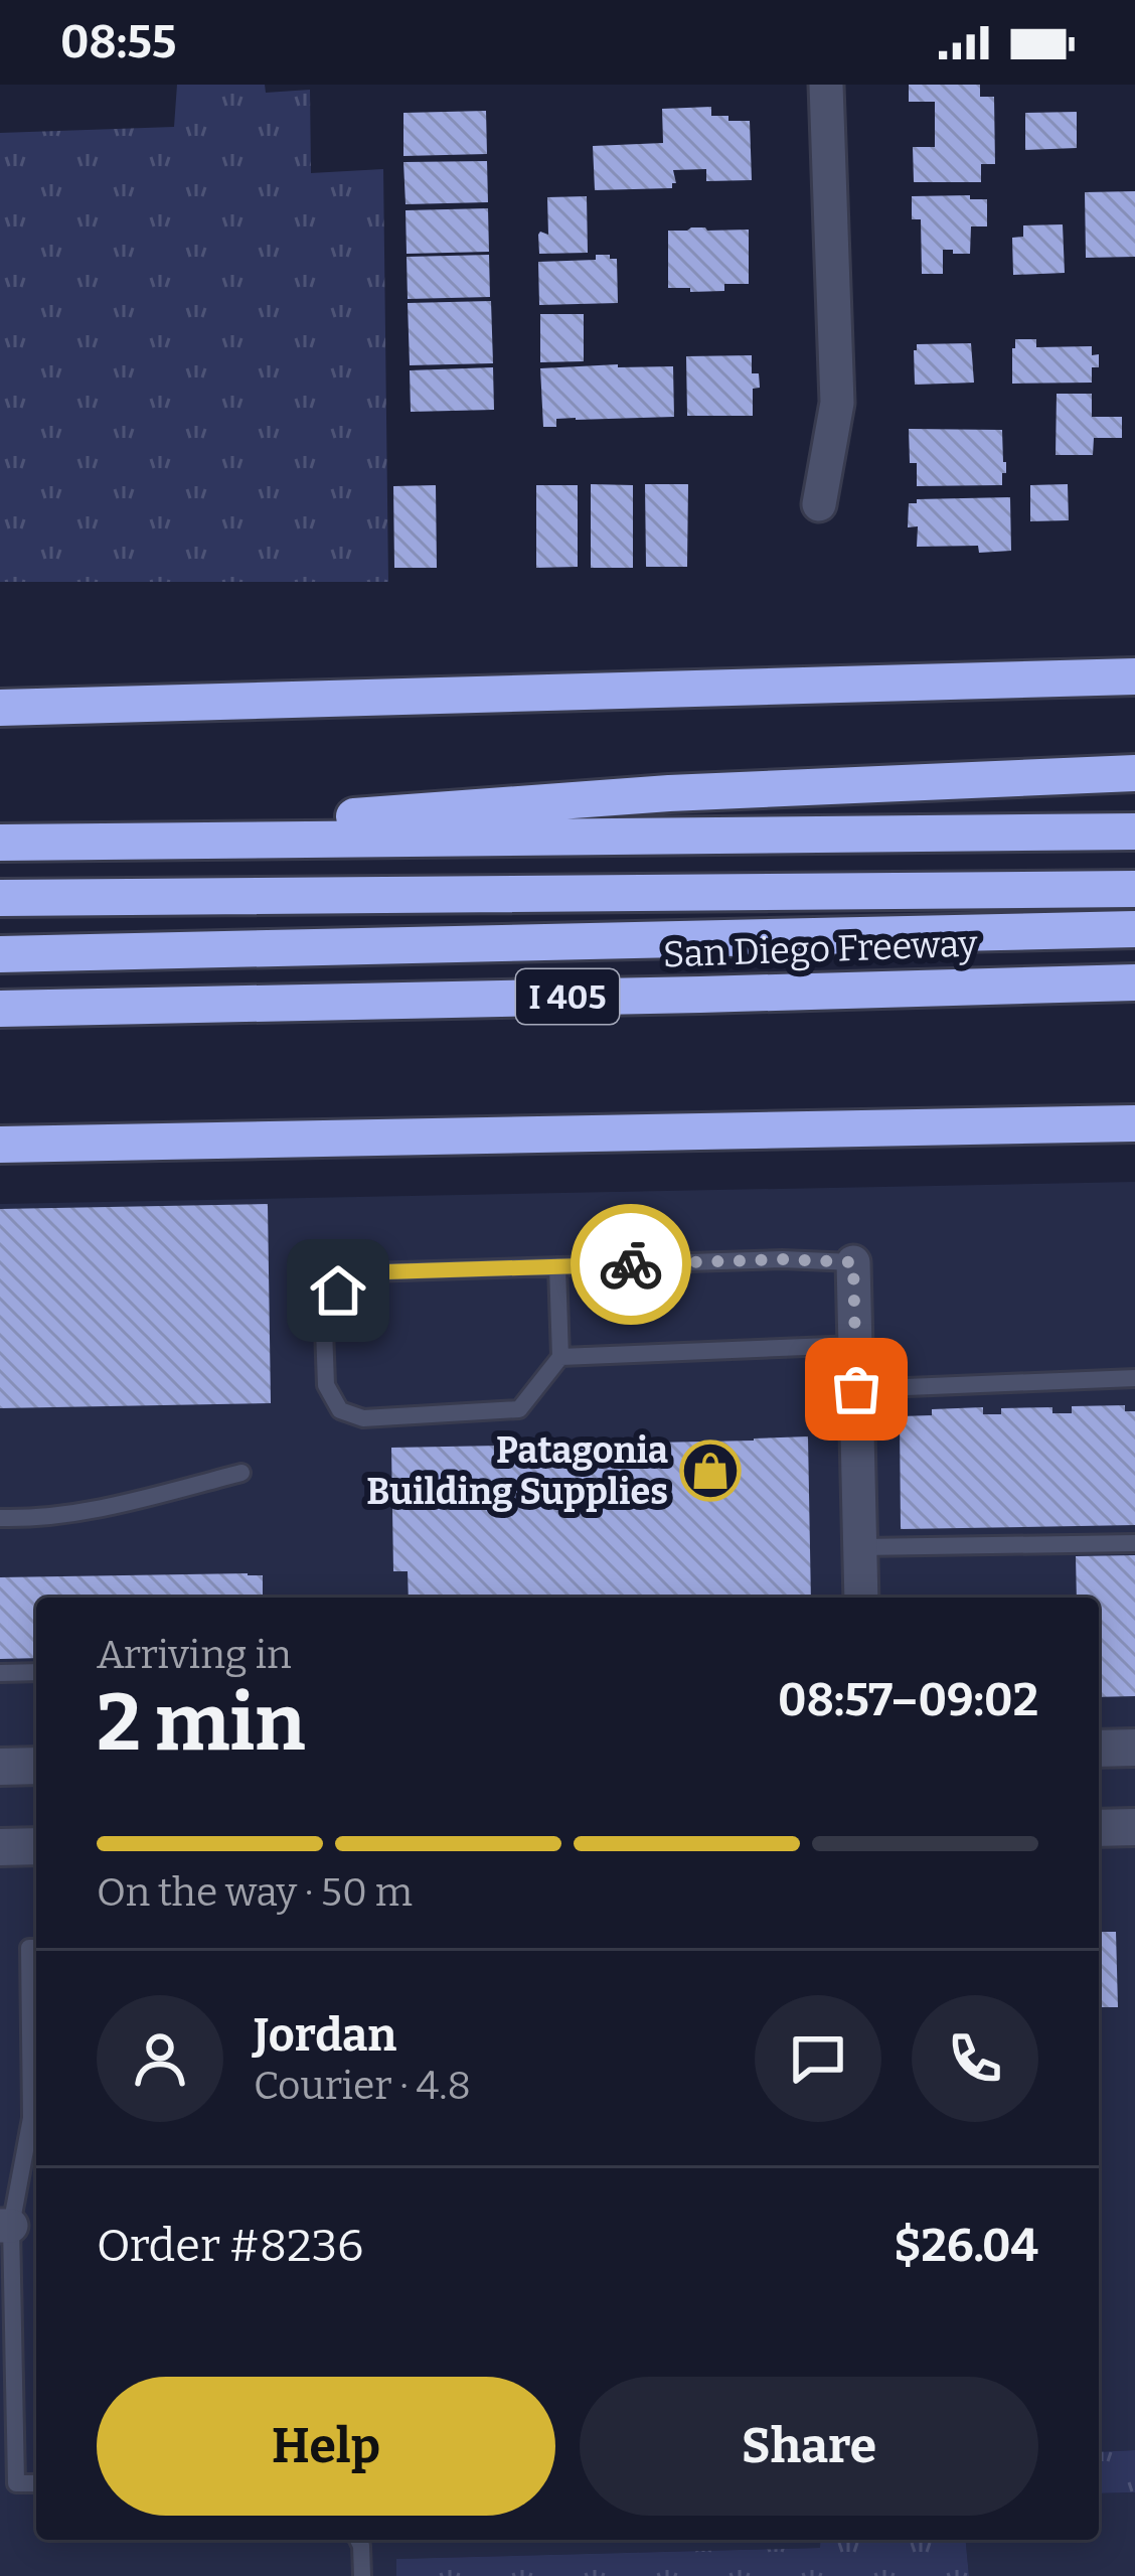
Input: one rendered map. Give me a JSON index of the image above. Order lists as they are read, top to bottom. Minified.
{"streets":{"highway":["San Diego Freeway","I 405"]},"places":{"shop":["Patagonia Building Supplies"]},"page":{"status":"08:55","heading":["2 min","Arriving in","08:57–09:02"],"panel":["Jordan","Courier · 4.8","Order #8236","$26.04"],"bar":"On the way · 50 m","buttons":["Help","Share"]}}
